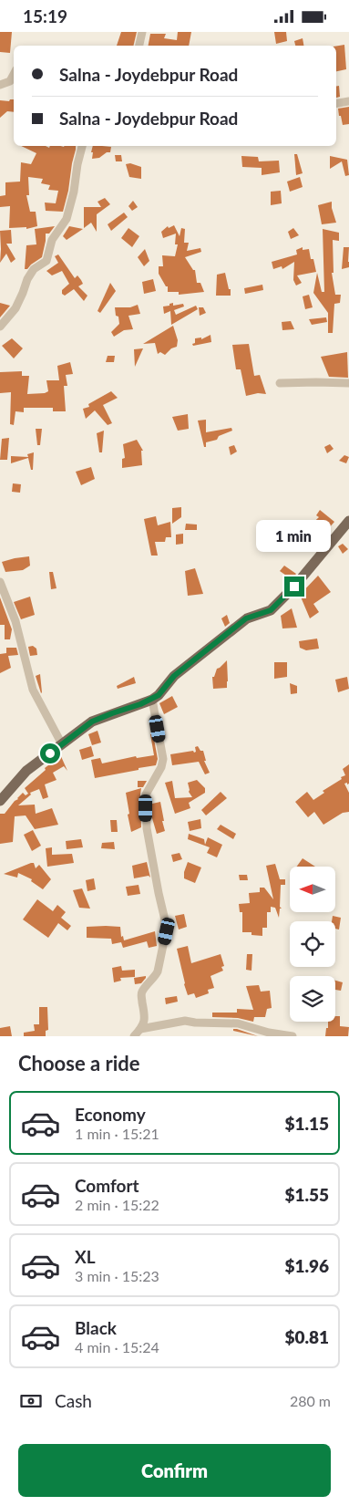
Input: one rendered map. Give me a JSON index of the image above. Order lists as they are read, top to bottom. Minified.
{"north":"left","page":{"status":"15:19","banner":["Salna - Joydebpur Road","Salna - Joydebpur Road"],"bubble":"1 min","heading":"Choose a ride","list":[{"name":"Economy","note":"1 min · 15:21","value":"$1.15"},{"name":"Comfort","note":"2 min · 15:22","value":"$1.55"},{"name":"XL","note":"3 min · 15:23","value":"$1.96"},{"name":"Black","note":"4 min · 15:24","value":"$0.81"}],"pay":["Cash","280 m"],"buttons":"Confirm"}}
